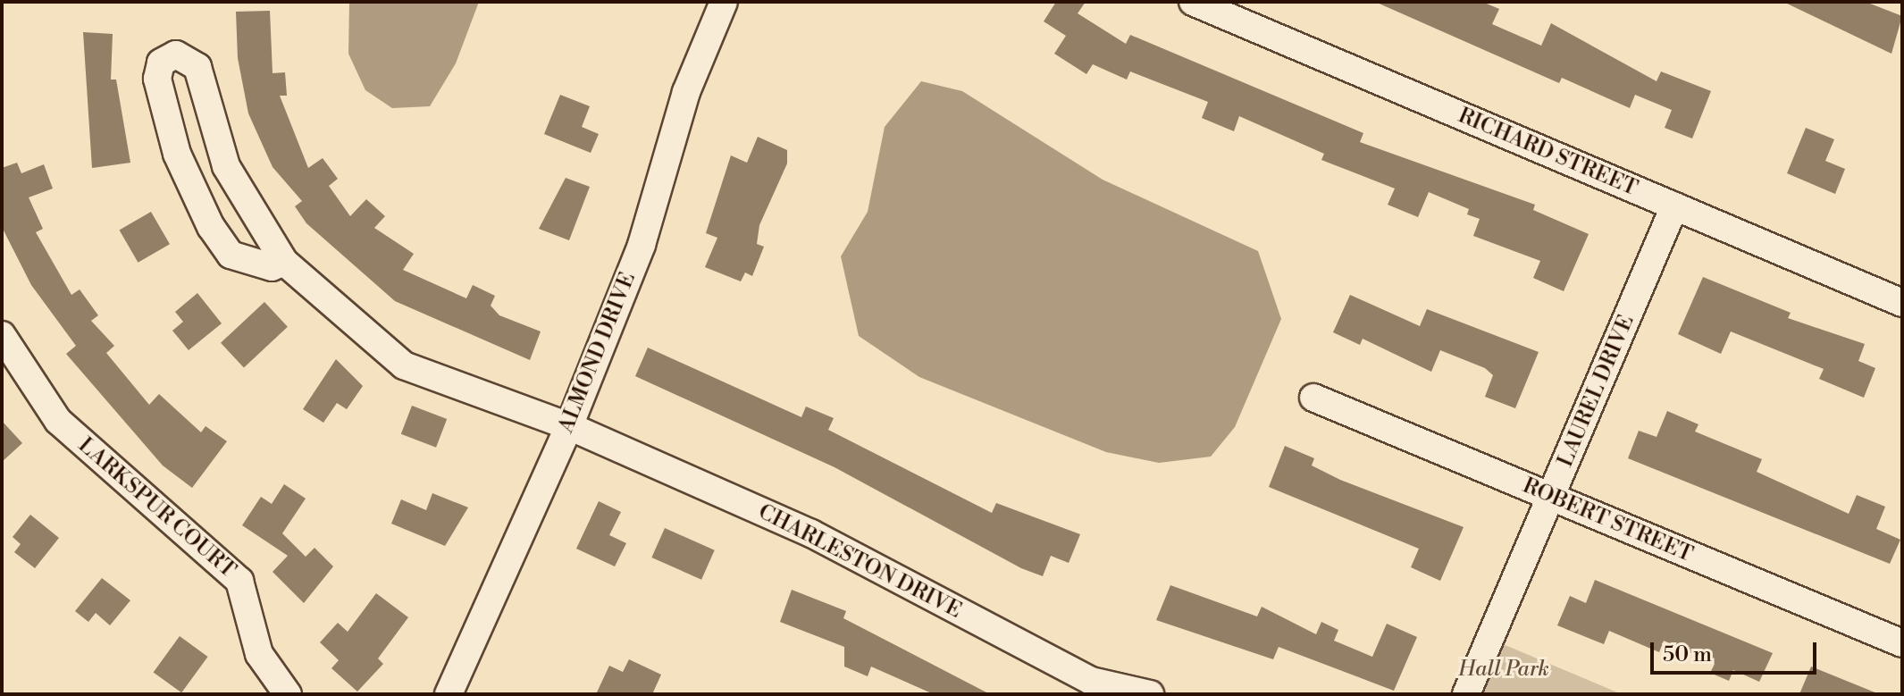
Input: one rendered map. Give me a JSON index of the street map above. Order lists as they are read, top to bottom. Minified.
{"streets":{"street":["RICHARD STREET","ALMOND DRIVE","LAUREL DRIVE","LARKSPUR COURT","ROBERT STREET","CHARLESTON DRIVE"]},"crossings":[["RICHARD STREET","LAUREL DRIVE"],["ALMOND DRIVE","CHARLESTON DRIVE"],["LAUREL DRIVE","ROBERT STREET"]],"parks":["Hall Park"],"scale_bar":"50 m"}
